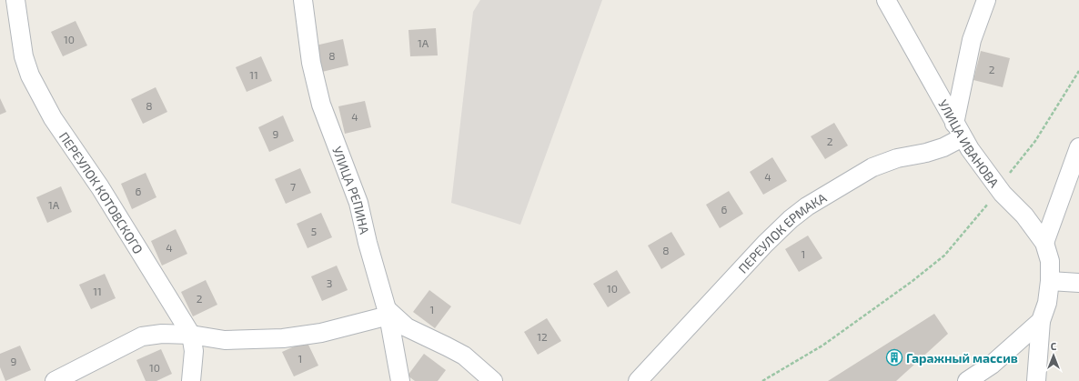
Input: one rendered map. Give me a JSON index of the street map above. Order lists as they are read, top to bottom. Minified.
{"streets":{"street":["УЛИЦА ИВАНОВА","УЛИЦА РЕПИНА","ПЕРЕУЛОК КОТОВСКОГО","ПЕРЕУЛОК ЕРМАКА"]},"crossings":[["УЛИЦА ИВАНОВА","ПЕРЕУЛОК ЕРМАКА"]],"places":{"building":["Гаражный массив"]},"house_numbers":["10","1А","8","2","11","8","4","9","2","4","7","6","1А","6","5","4","8","1","3","10","11","2","1","12","1","9","10"],"north":"top"}
